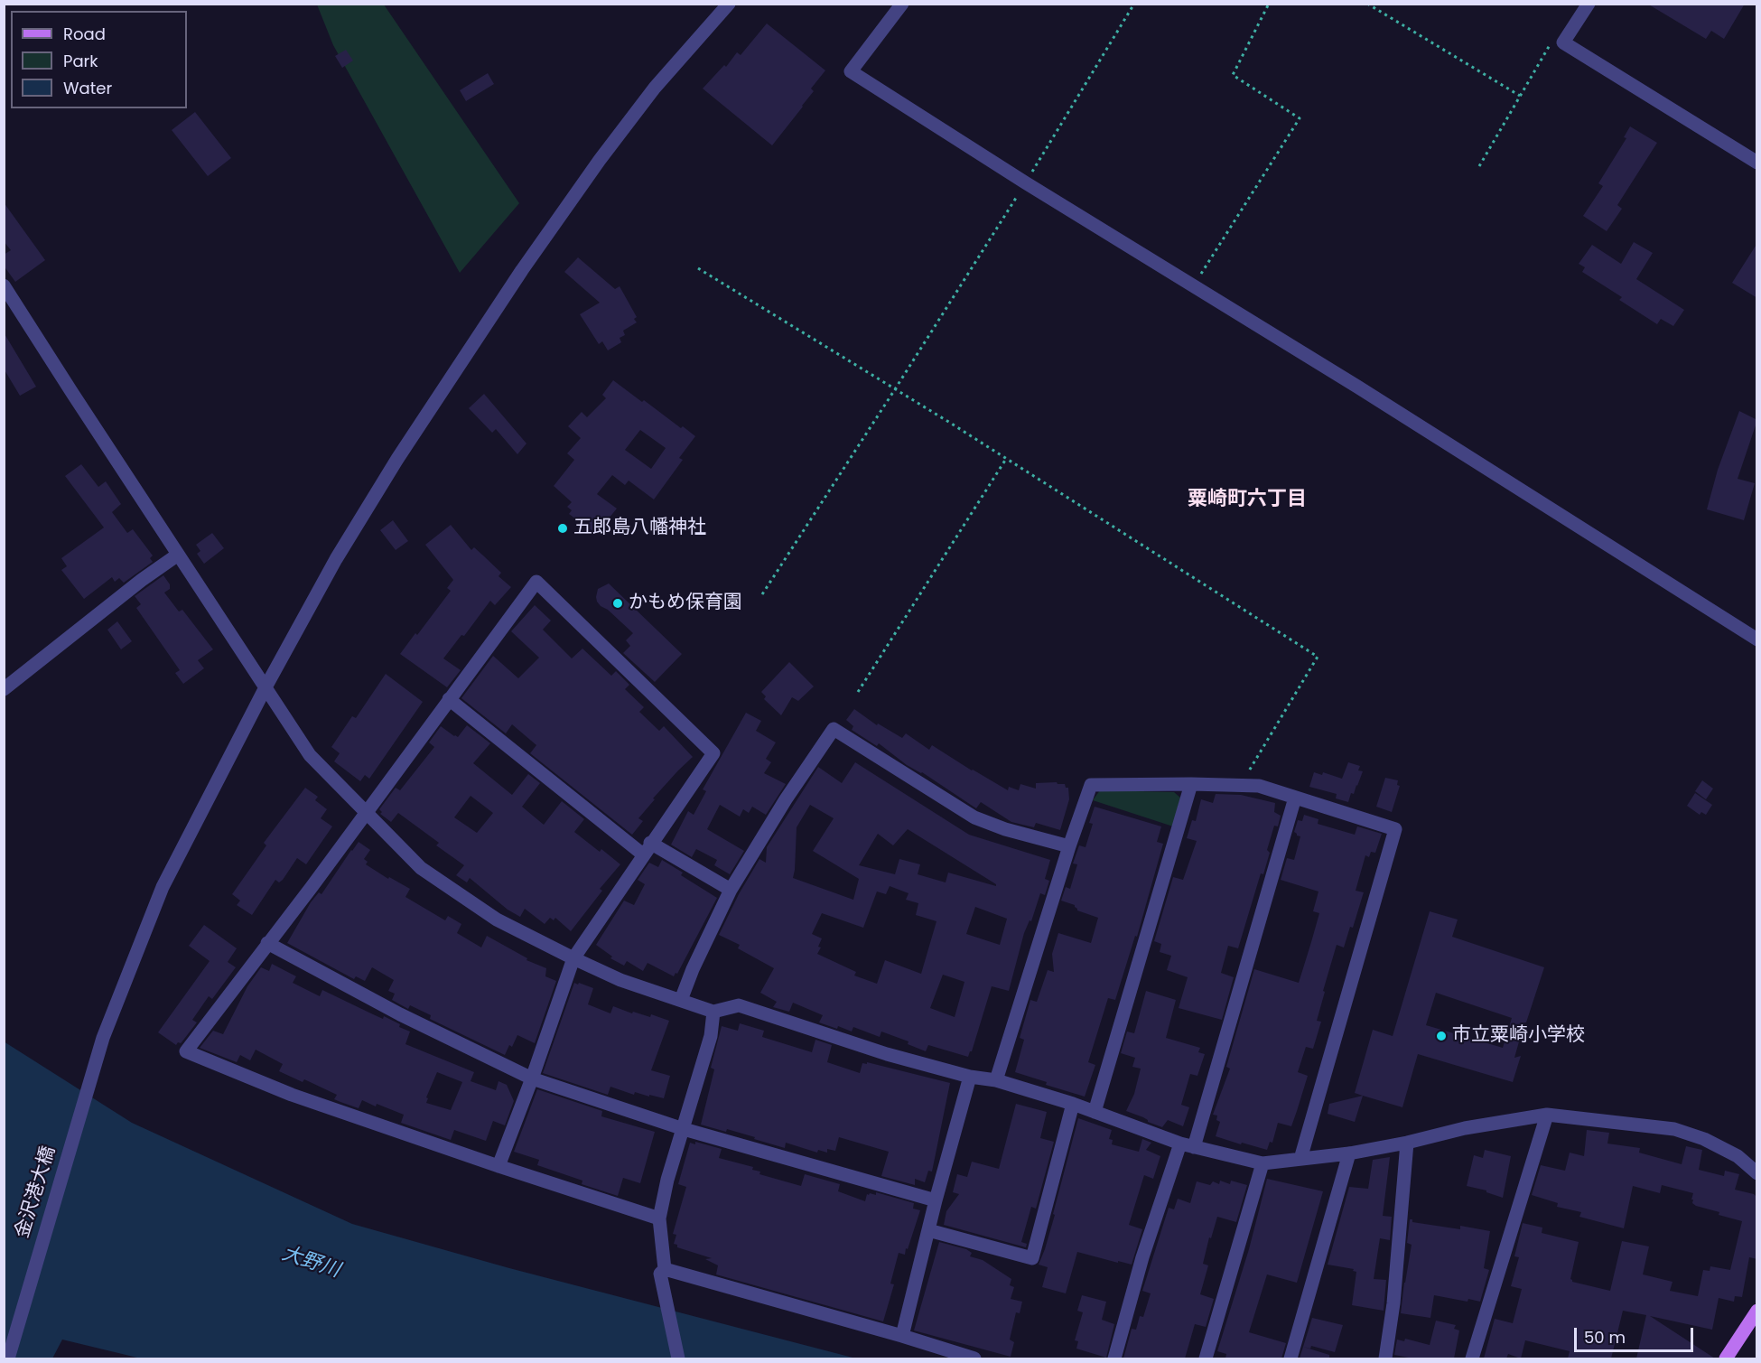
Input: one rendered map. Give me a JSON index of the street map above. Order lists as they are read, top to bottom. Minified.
{"streets":{"street":["金沢港大橋"]},"districts":["粟崎町六丁目"],"water":["大野川"],"places":["五郎島八幡神社","かもめ保育園","市立粟崎小学校"],"legend":["Road","Park","Water"],"scale_bar":"50 m"}
